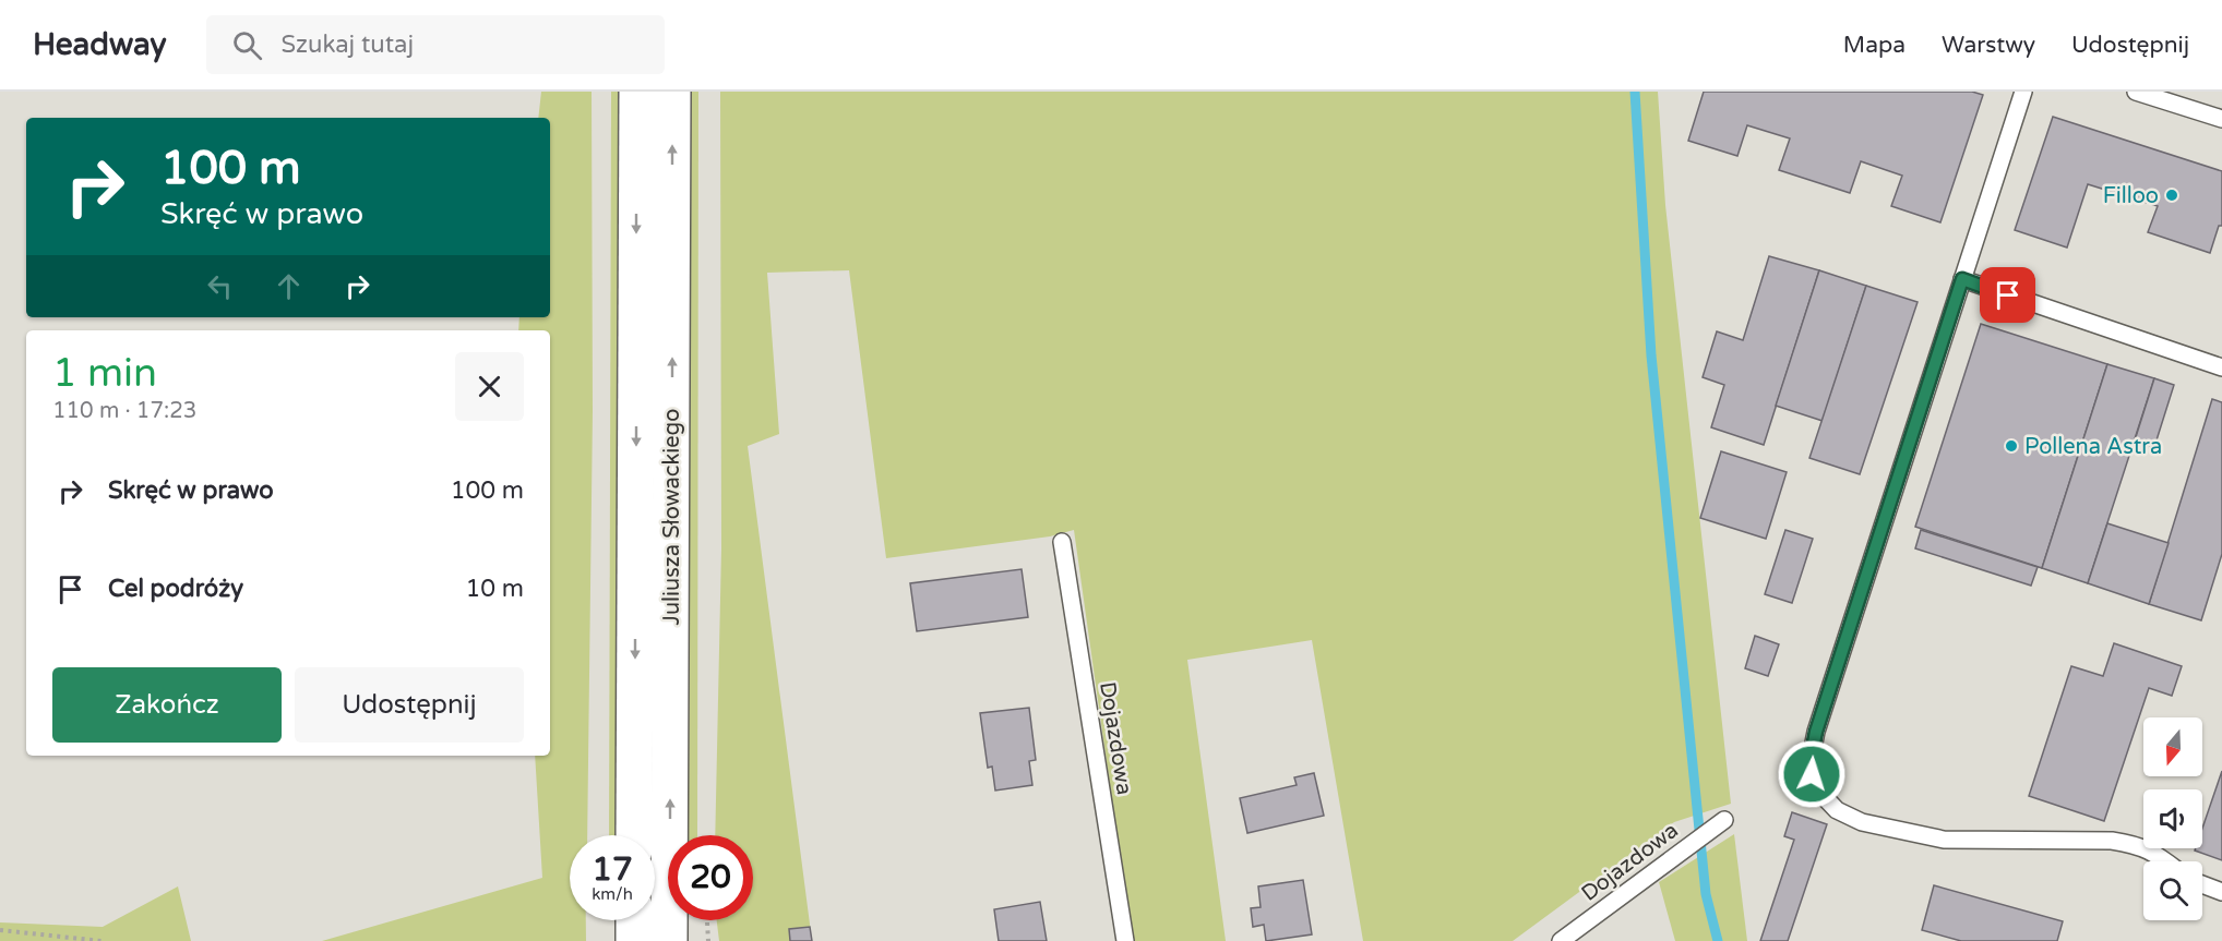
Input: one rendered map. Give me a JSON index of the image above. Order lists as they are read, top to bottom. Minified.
{"streets":{"main road":["Juliusza Słowackiego"],"lane":["Dojazdowa"]},"places":["Filloo","Pollena Astra"],"north":"bottom","page":{"header":"Headway","search":"Szukaj tutaj","nav":["Mapa","Warstwy","Udostępnij"],"turn":["100 m","Skręć w prawo"],"heading":["1 min","110 m · 17:23"],"list":[{"name":"Skręć w prawo","value":"100 m"},{"name":"Cel podróży","value":"10 m"}],"buttons":["Zakończ","Udostępnij"],"speed":"17 km/h","limit":"20"}}
